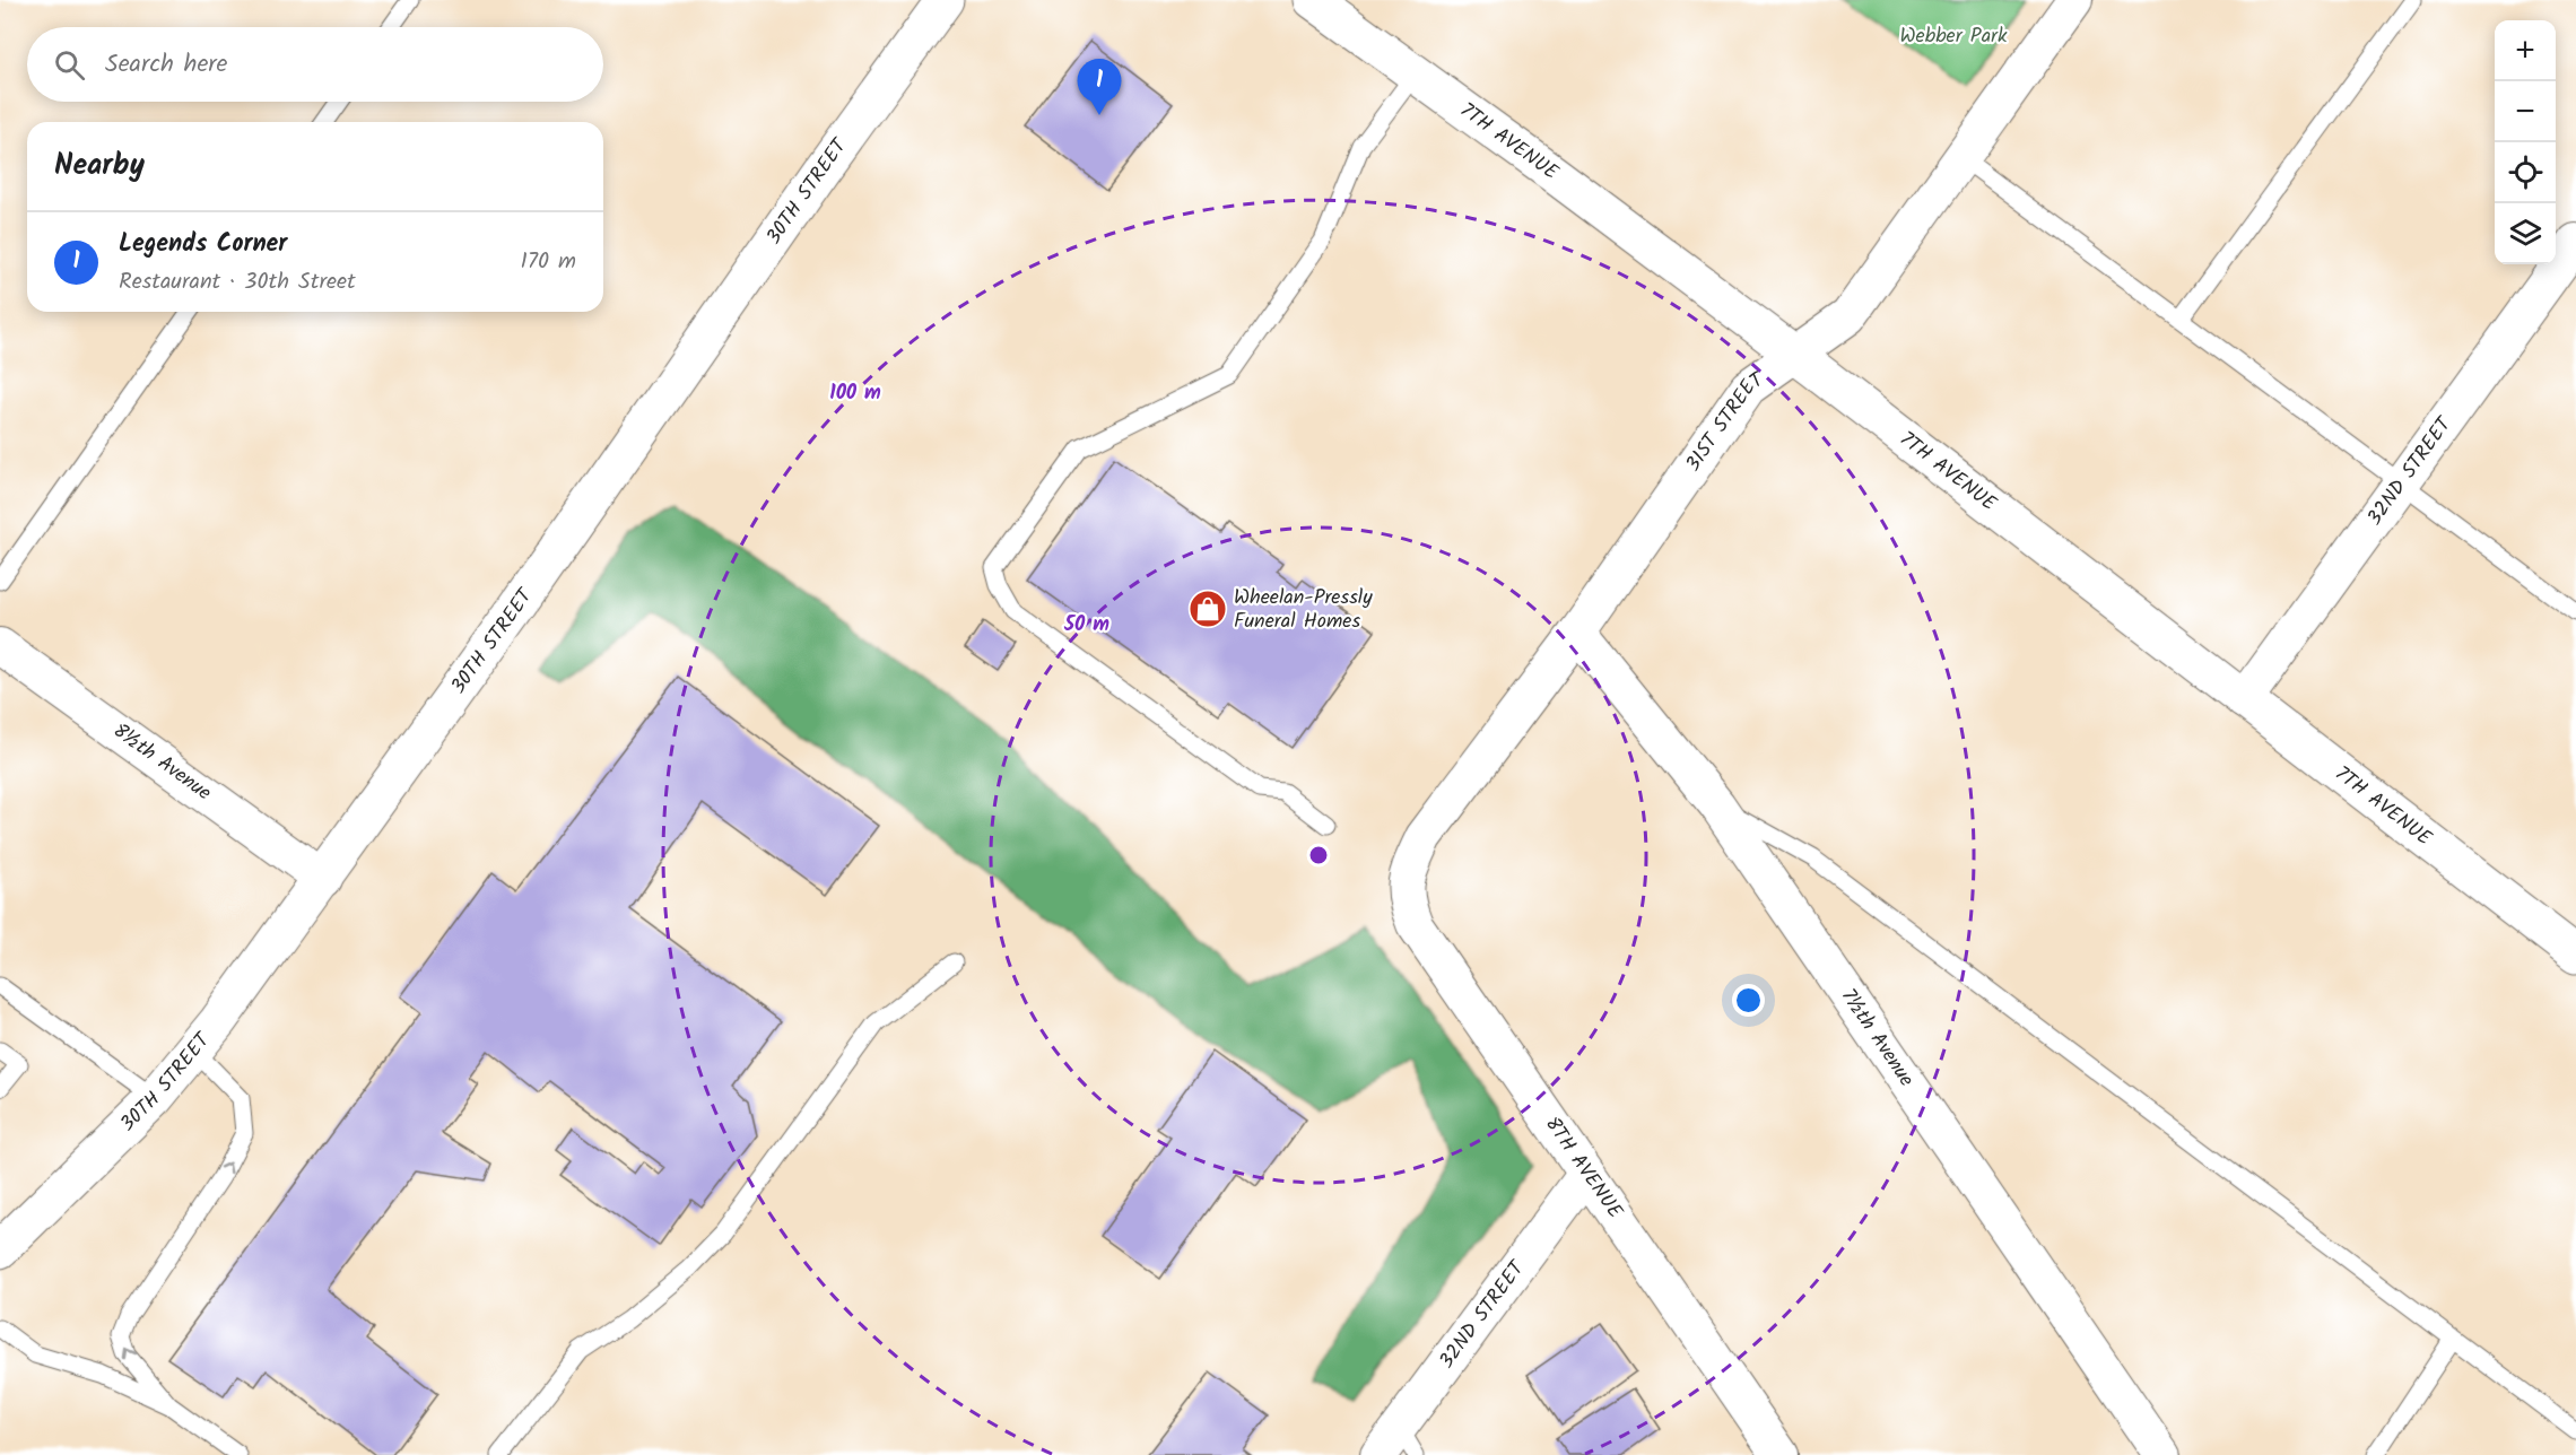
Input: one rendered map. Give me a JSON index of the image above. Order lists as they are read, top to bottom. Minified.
{"streets":{"street":["7TH AVENUE","30TH STREET","31ST STREET","32ND STREET","8½th Avenue","7½th Avenue","8TH AVENUE"]},"crossings":[["7TH AVENUE","31ST STREET"],["7TH AVENUE","32ND STREET"],["30TH STREET","8½th Avenue"],["31ST STREET","7½th Avenue"],["31ST STREET","8TH AVENUE"],["32ND STREET","8TH AVENUE"]],"parks":["Webber Park"],"places":{"shop":["Wheelan-Pressly Funeral Homes"]},"page":{"map_buttons":["+","−"],"search":"Search here","pins":"1","heading":"Nearby","list":[{"mark":"1","name":"Legends Corner","note":"Restaurant · 30th Street","value":"170 m"}]},"rings":["100 m","50 m"]}
